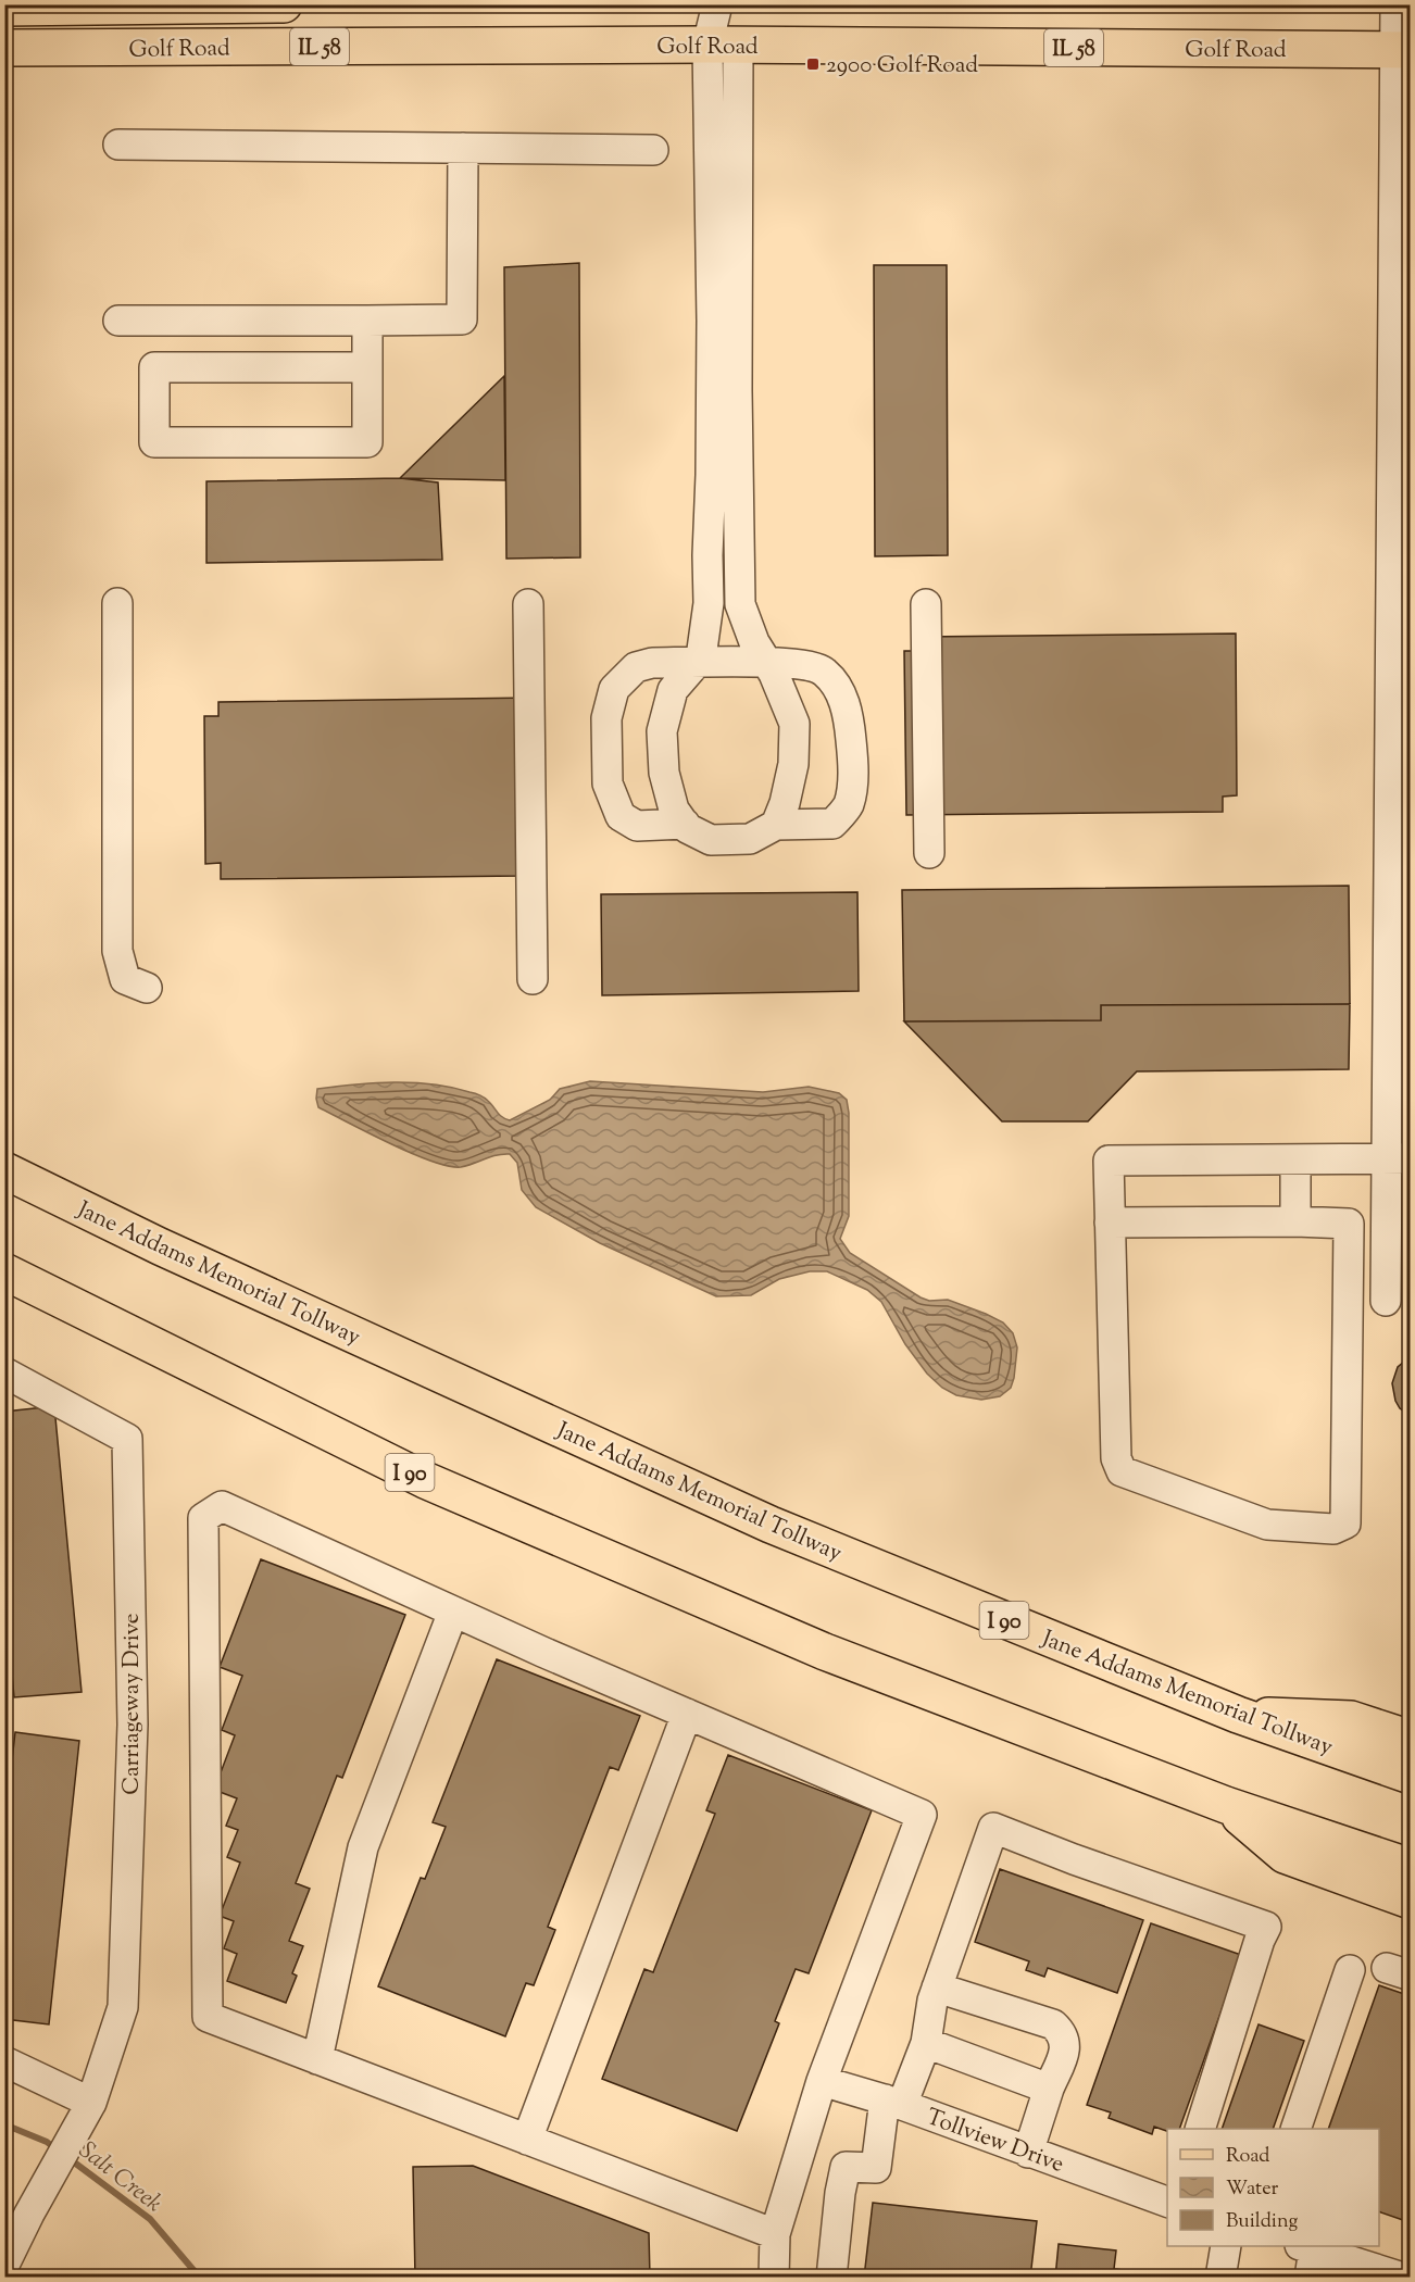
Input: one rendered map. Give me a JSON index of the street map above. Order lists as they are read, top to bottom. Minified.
{"streets":{"main road":["Golf Road","IL 58","Jane Addams Memorial Tollway","I 90"],"street":["Carriageway Drive","Tollview Drive"]},"water":["Salt Creek"],"places":{"transit":["2900 Golf Road"]},"legend":["Road","Water","Building"]}
